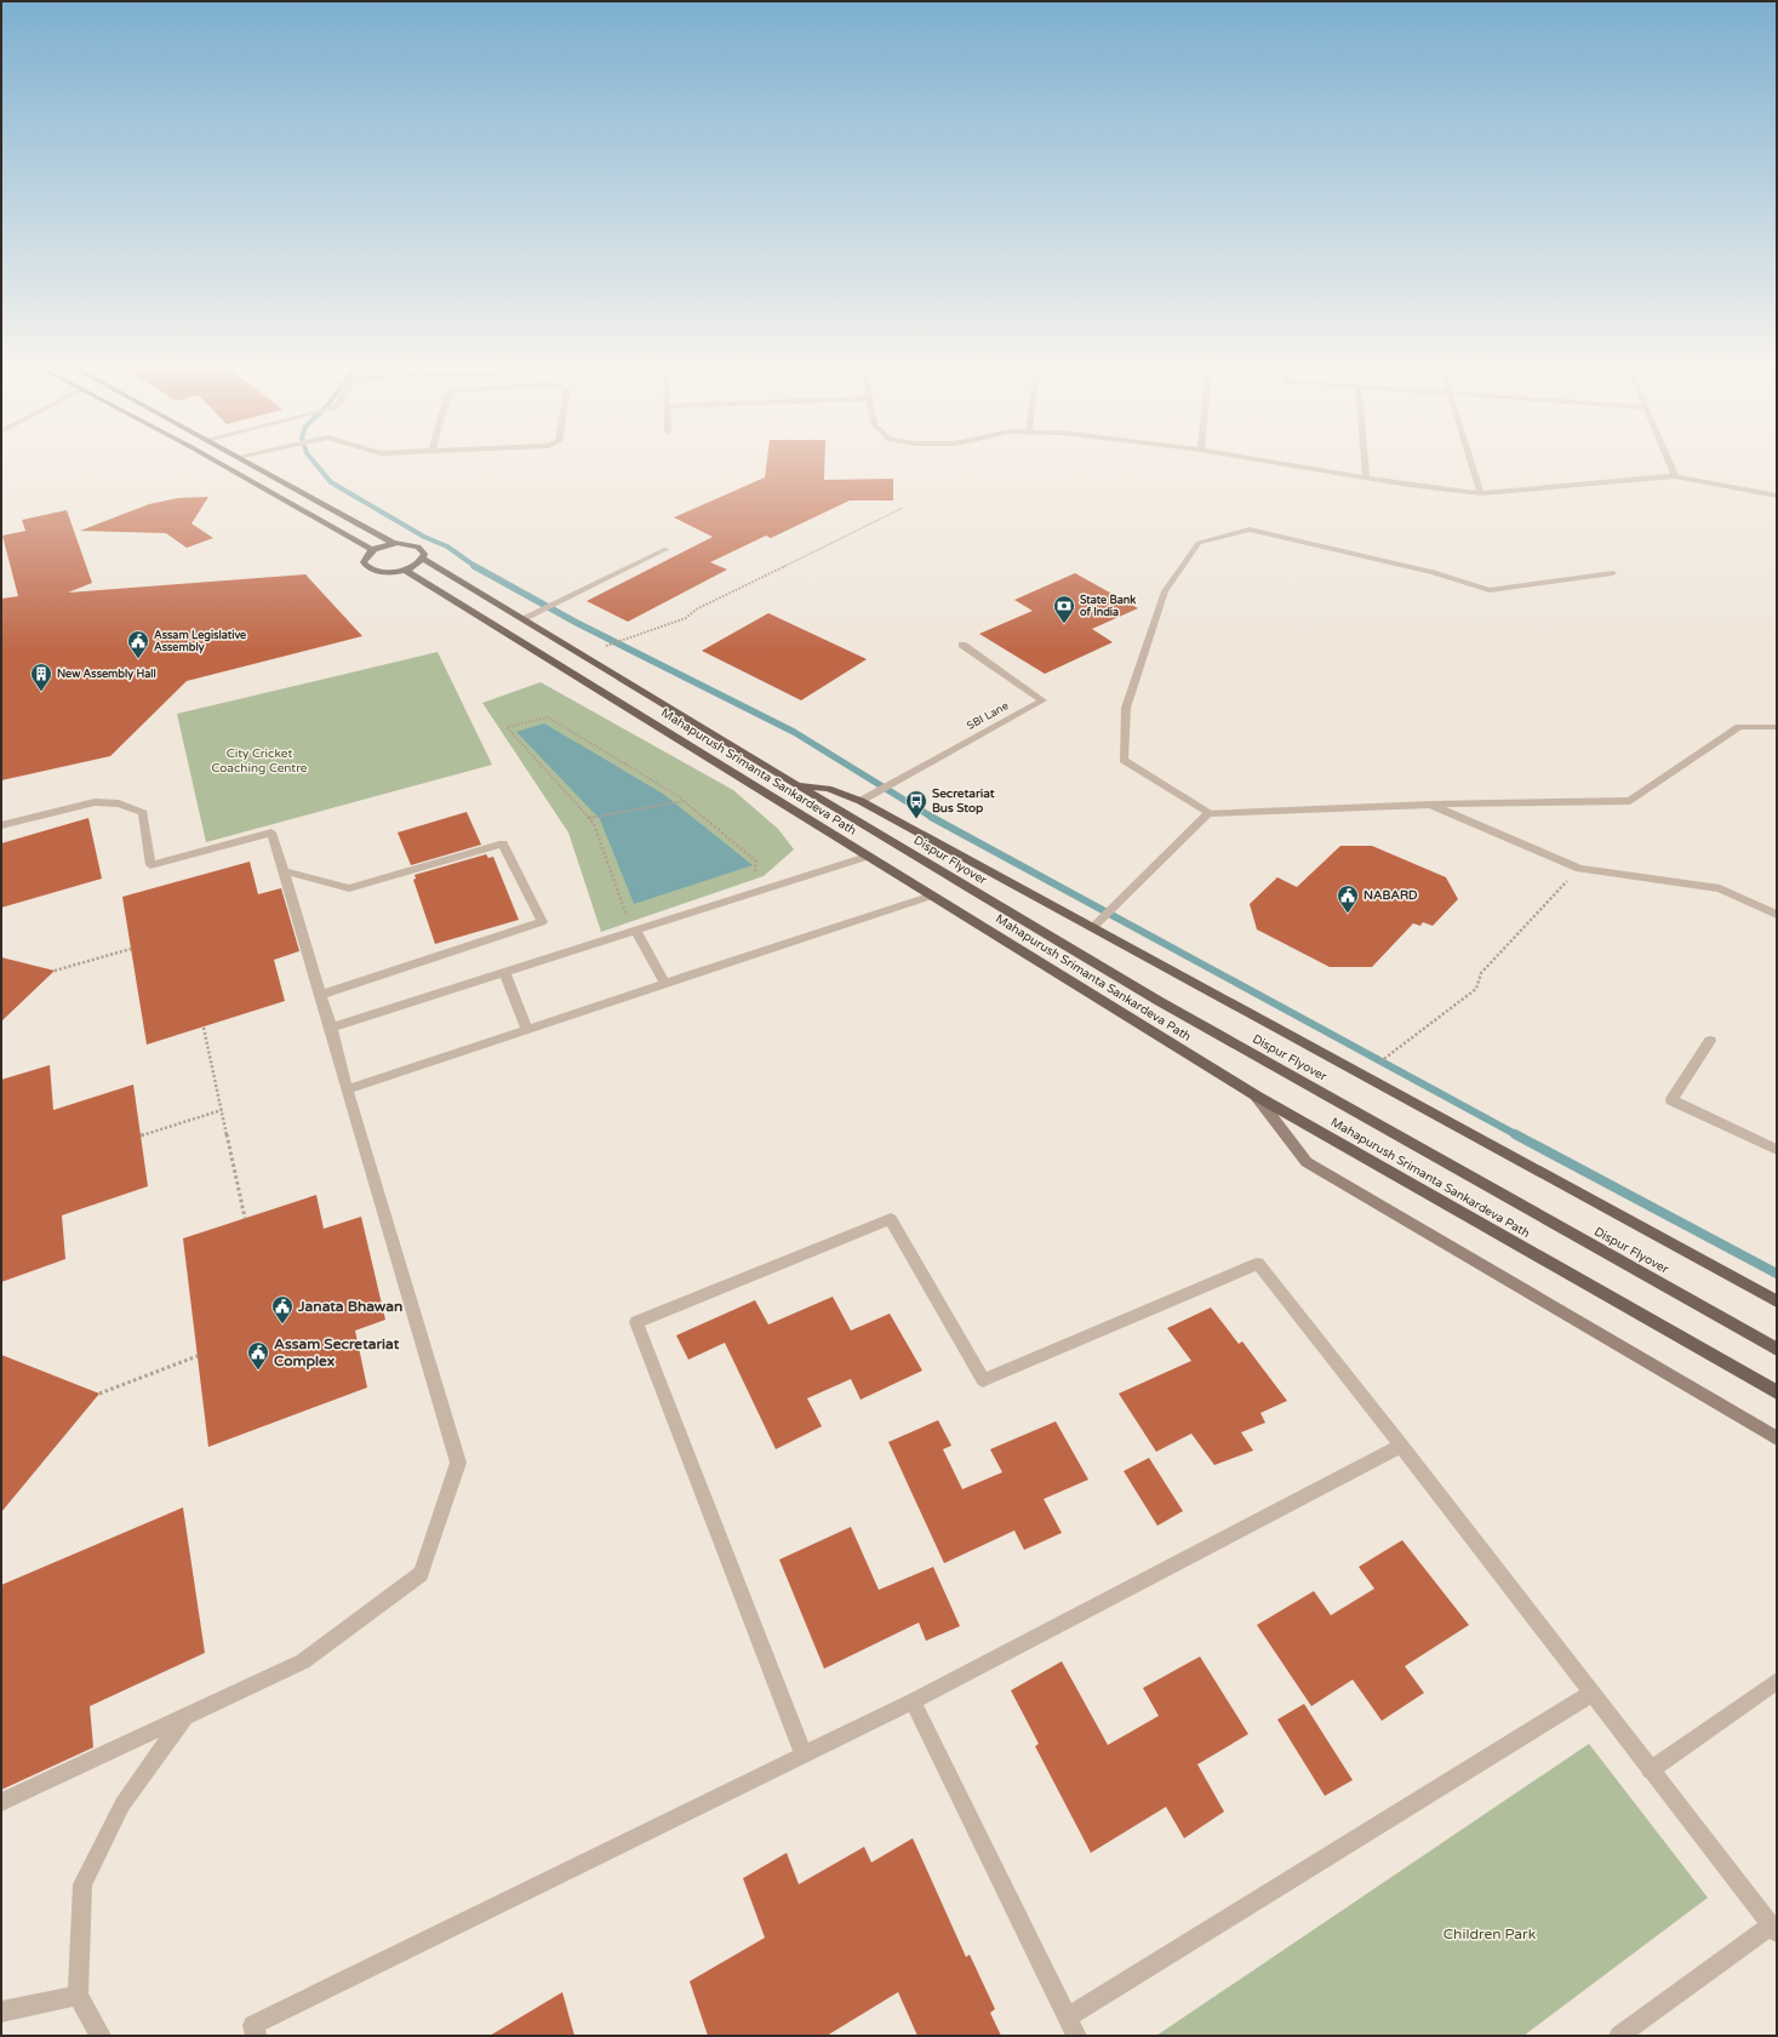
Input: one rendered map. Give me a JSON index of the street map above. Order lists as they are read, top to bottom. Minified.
{"streets":{"main road":["Mahapurush Srimanta Sankardeva Path","Dispur Flyover"],"street":["SBI Lane"]},"crossings":[["SBI Lane","Mahapurush Srimanta Sankardeva Path"],["Mahapurush Srimanta Sankardeva Path","Dispur Flyover"]],"parks":["City Cricket Coaching Centre","Children Park"],"places":{"bank":["State Bank of India"],"public building":["Assam Legislative Assembly","NABARD","Janata Bhawan","Assam Secretariat Complex"],"building":["New Assembly Hall"],"bus stop":["Secretariat Bus Stop"]}}
